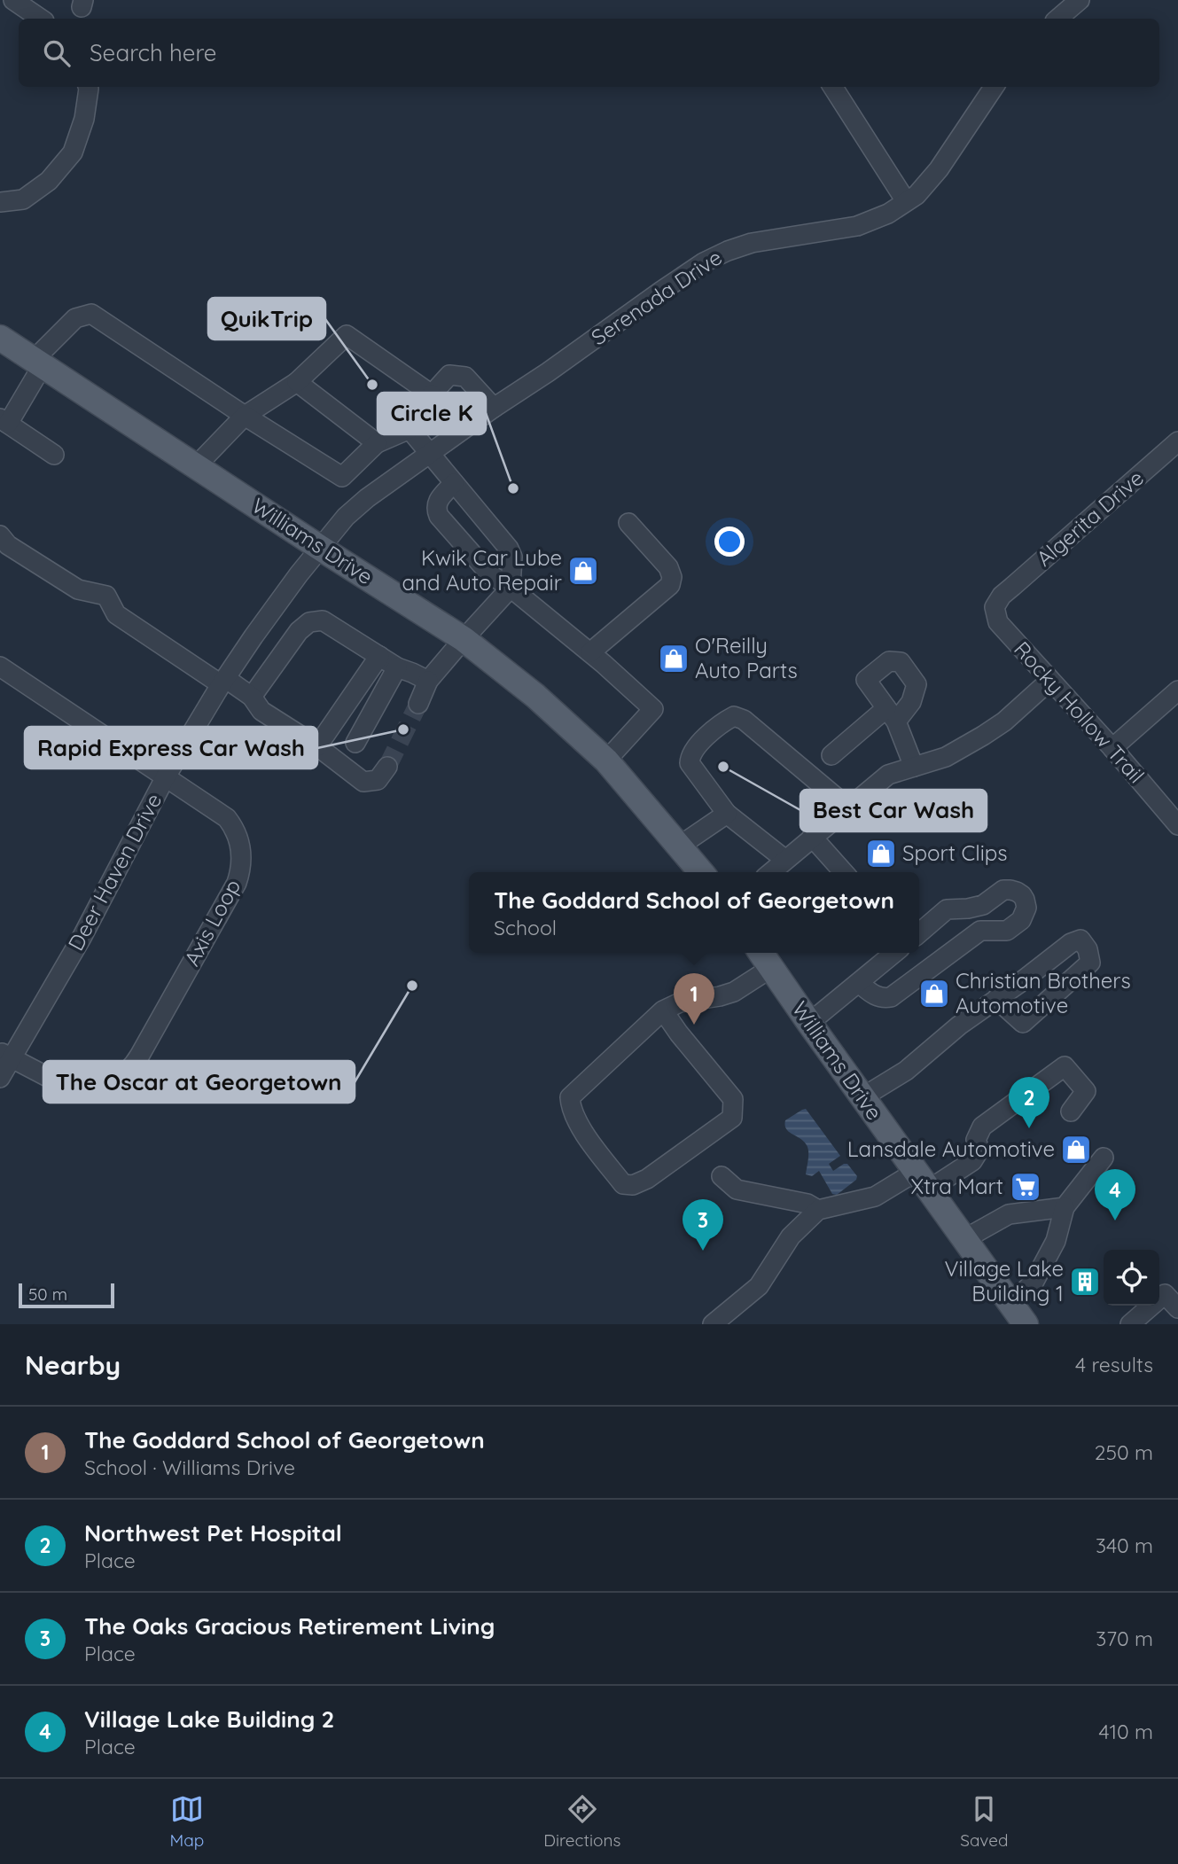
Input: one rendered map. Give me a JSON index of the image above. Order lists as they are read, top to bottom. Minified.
{"streets":{"main road":["Williams Drive"],"street":["Serenada Drive","Algerita Drive","Rocky Hollow Trail","Deer Haven Drive","Axis Loop"]},"crossings":[["Serenada Drive","Williams Drive"],["Serenada Drive","Deer Haven Drive"],["Algerita Drive","Rocky Hollow Trail"],["Williams Drive","Deer Haven Drive"],["Deer Haven Drive","Axis Loop"]],"places":{"other":["QuikTrip","Circle K","Rapid Express Car Wash","Best Car Wash","The Oscar at Georgetown"],"shop":["Kwik Car Lube and Auto Repair","O'Reilly Auto Parts","Sport Clips","Christian Brothers Automotive","Lansdale Automotive"],"supermarket":["Xtra Mart"],"building":["Village Lake Building 1"]},"scale_bar":"50 m","page":{"search":"Search here","popup":["The Goddard School of Georgetown","School"],"pins":["1","2","4","3"],"scale":"50 m","heading":["Nearby","4 results"],"list":[{"mark":"1","name":"The Goddard School of Georgetown","note":"School · Williams Drive","value":"250 m"},{"mark":"2","name":"Northwest Pet Hospital","note":"Place","value":"340 m"},{"mark":"3","name":"The Oaks Gracious Retirement Living","note":"Place","value":"370 m"},{"mark":"4","name":"Village Lake Building 2","note":"Place","value":"410 m"}],"nav":["Map","Directions","Saved"]}}
